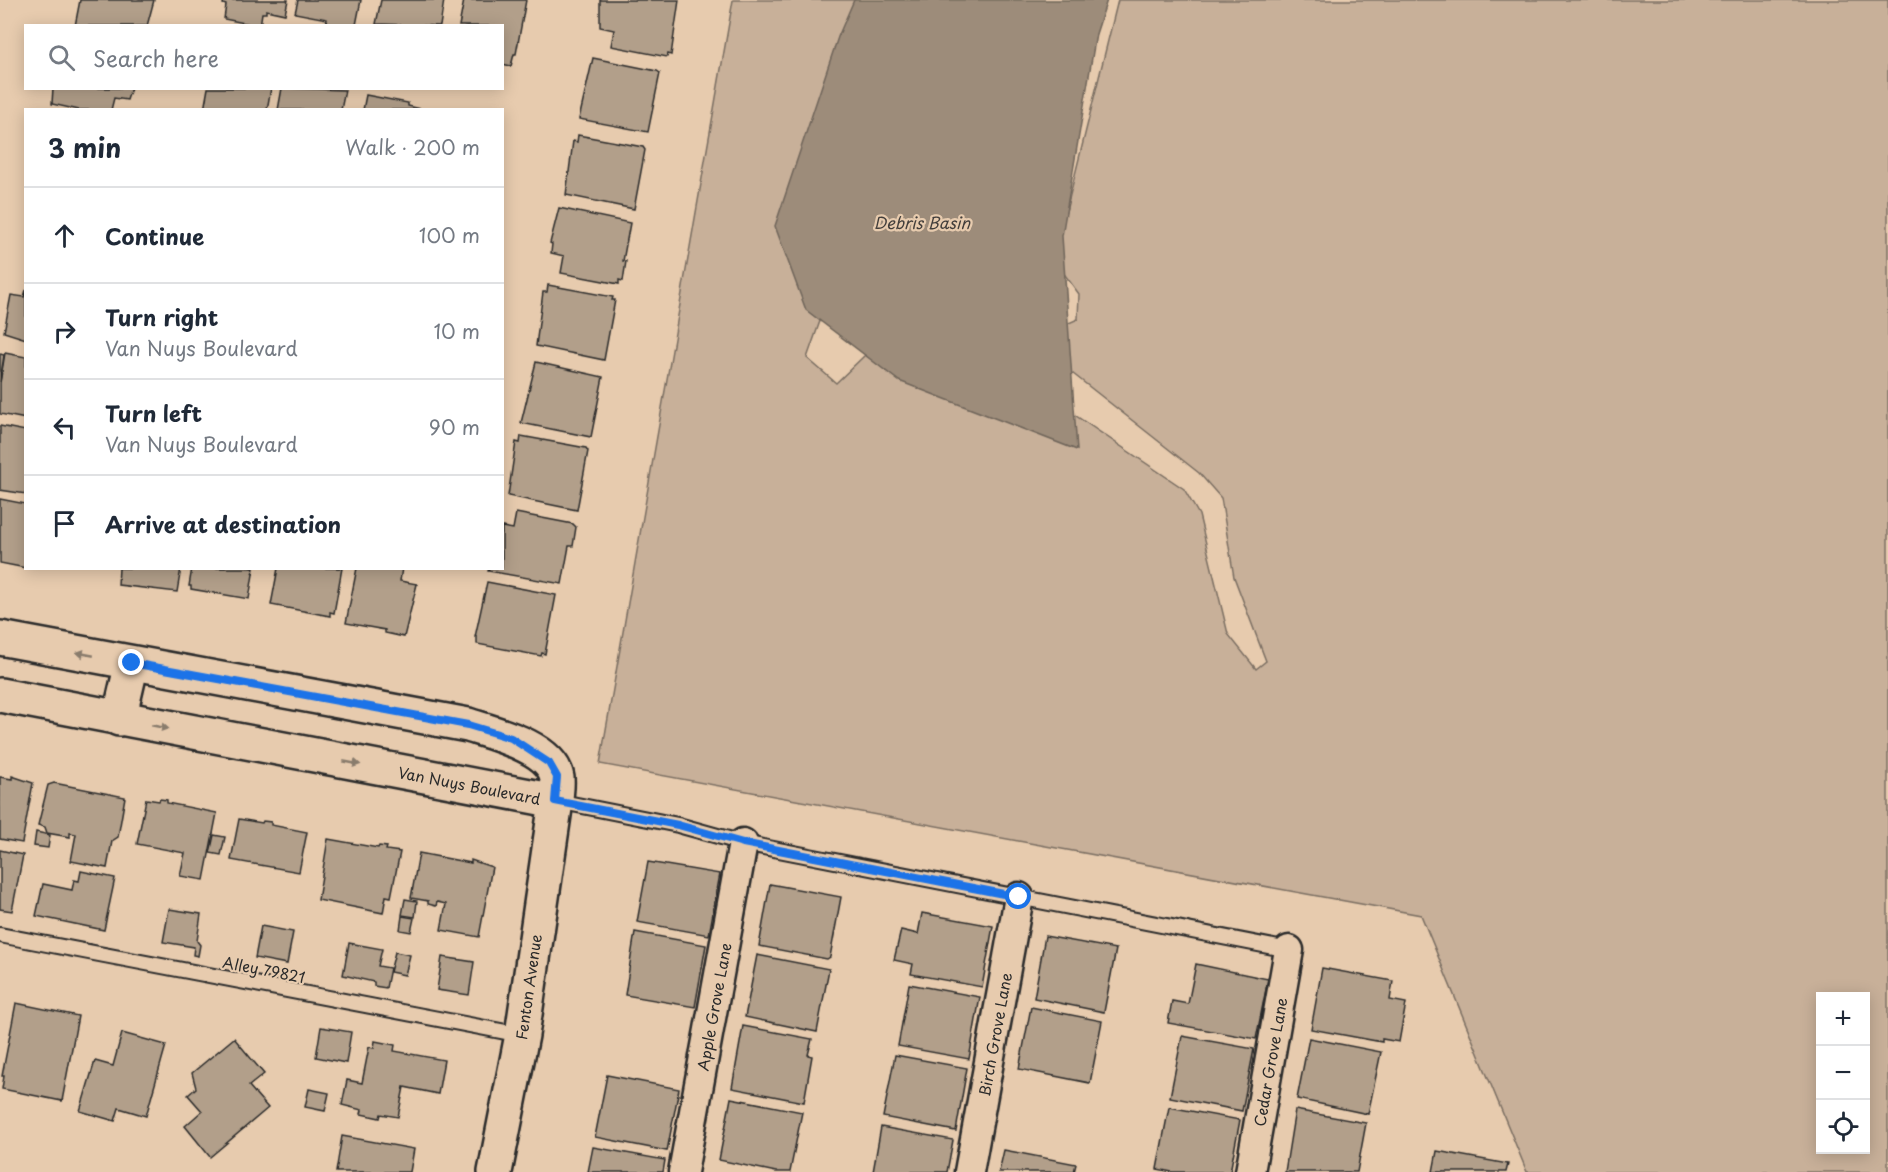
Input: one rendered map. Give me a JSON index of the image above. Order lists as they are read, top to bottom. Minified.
{"streets":{"street":["Van Nuys Boulevard","Fenton Avenue","Apple Grove Lane","Birch Grove Lane","Cedar Grove Lane"],"lane":["Alley 79821"]},"crossings":[["Van Nuys Boulevard","Fenton Avenue"],["Alley 79821","Fenton Avenue"]],"water":["Debris Basin"],"page":{"search":"Search here","heading":["3 min","Walk · 200 m"],"list":[["Continue","100 m"],["Turn right","Van Nuys Boulevard","10 m"],["Turn left","Van Nuys Boulevard","90 m"],"Arrive at destination"],"map_buttons":["+","−"]}}
